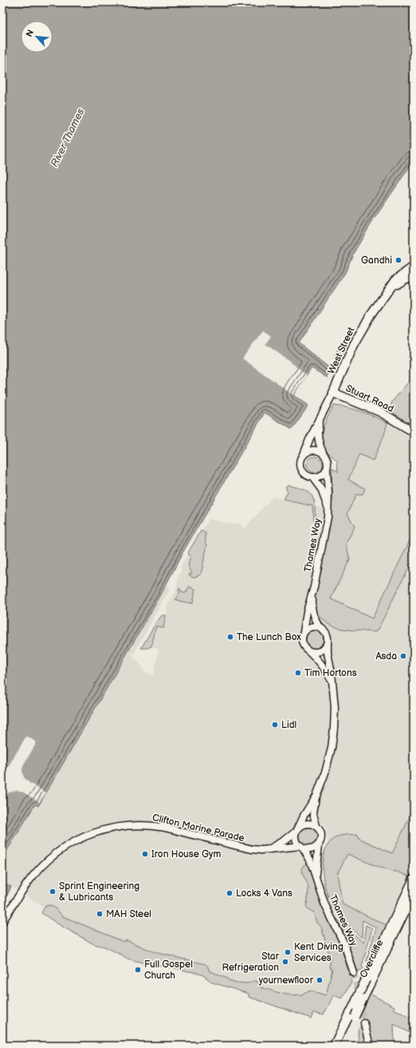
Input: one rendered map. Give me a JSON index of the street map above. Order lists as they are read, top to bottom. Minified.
{"streets":{"main road":["West Street","Stuart Road","Overcliffe"],"street":["Thames Way","Clifton Marine Parade"]},"crossings":[["West Street","Stuart Road"],["West Street","Thames Way"],["Thames Way","Clifton Marine Parade"]],"water":["River Thames"],"places":["Gandhi","The Lunch Box","Asda","Tim Hortons","Lidl","Iron House Gym","Sprint Engineering & Lubricants","Locks 4 Vans","MAH Steel","Kent Diving Services","Star Refrigeration","Full Gospel Church","yournewfloor"],"north":"top left"}
